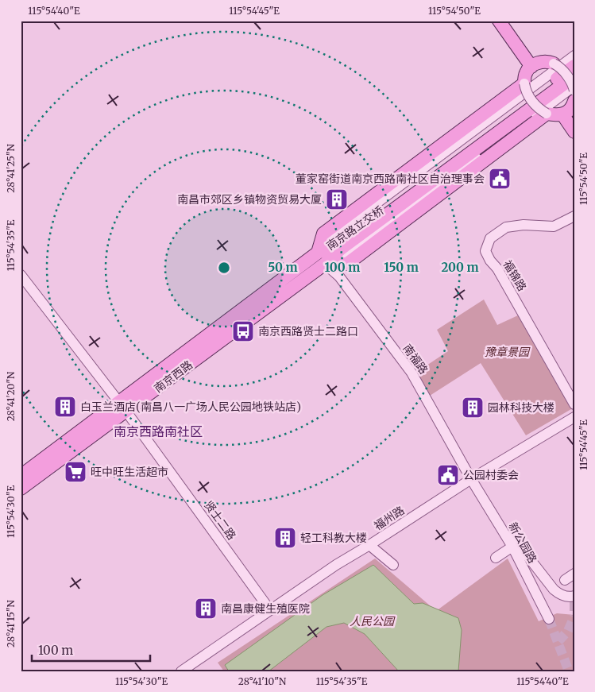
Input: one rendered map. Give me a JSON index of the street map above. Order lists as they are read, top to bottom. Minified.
{"streets":{"main road":["南京路立交桥","南京西路"],"street":["福锦路","南福路","福州路","贤士二路","新公园路"]},"crossings":[["南京路立交桥","南福路"],["南京路立交桥","南京西路"],["南福路","南京西路"],["南福路","福州路"],["南福路","新公园路"],["南京西路","贤士二路"],["福州路","贤士二路"],["福州路","新公园路"]],"districts":["南京西路南社区"],"parks":["豫章景园","人民公园"],"places":{"public building":["董家窑街道南京西路南社区自治理事会","公园村委会"],"building":["南昌市郊区乡镇物资贸易大厦","白玉兰酒店(南昌八一广场人民公园地铁站店)","园林科技大楼","轻工科教大楼","南昌康健生殖医院"],"bus stop":["南京西路贤士二路口"],"supermarket":["旺中旺生活超市"]},"scale_bar":"100 m","coordinates":["115°54'40\"E","115°54'45\"E","115°54'50\"E","28°41'25\"N","115°54'35\"E","28°41'20\"N","115°54'30\"E","28°41'15\"N","28°41'10\"N"],"rings":["50 m","100 m","150 m","200 m"]}
